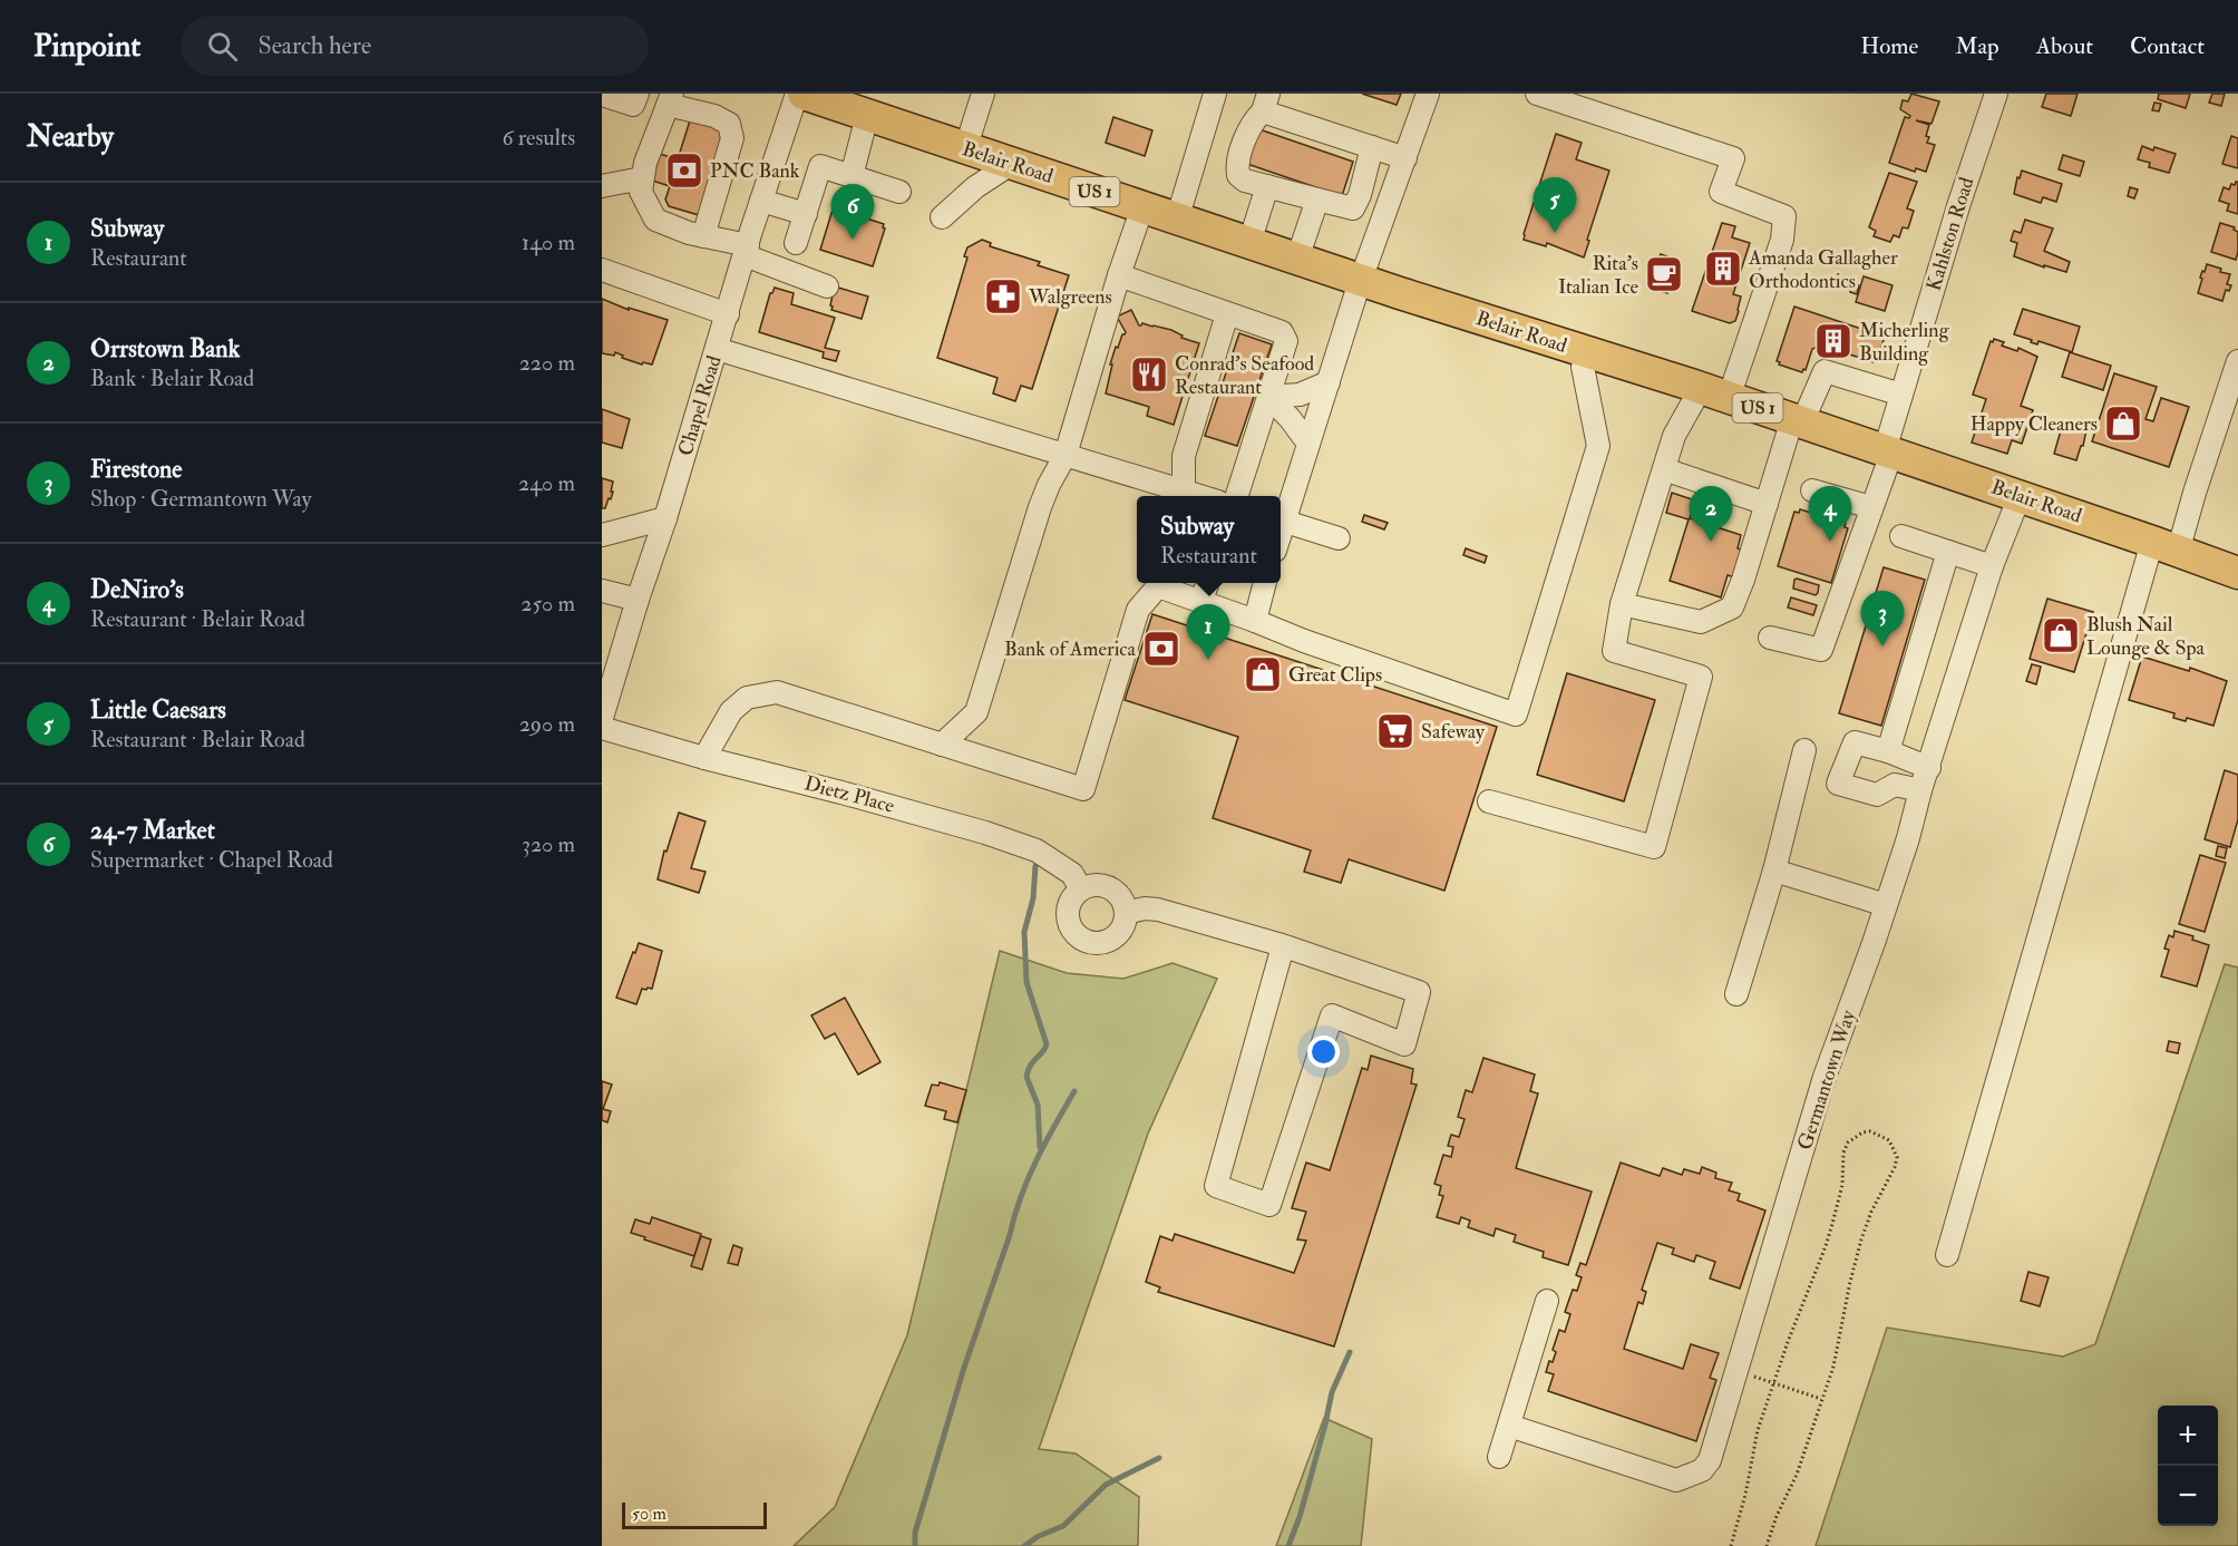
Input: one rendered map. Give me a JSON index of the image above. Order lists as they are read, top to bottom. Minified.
{"streets":{"highway":["Belair Road","US 1"],"street":["Kahlston Road","Chapel Road","Dietz Place","Germantown Way"]},"crossings":[["Belair Road","Kahlston Road"],["Belair Road","Germantown Way"]],"places":{"bank":["PNC Bank","Bank of America"],"building":["Amanda Gallagher Orthodontics","Micherling Building"],"cafe":["Rita's Italian Ice"],"pharmacy":["Walgreens"],"restaurant":["Conrad's Seafood Restaurant"],"shop":["Happy Cleaners","Blush Nail Lounge & Spa","Great Clips"],"supermarket":["Safeway"]},"scale_bar":"50 m","page":{"header":"Pinpoint","search":"Search here","nav":["Home","Map","About","Contact"],"heading":["Nearby","6 results"],"pins":["5","6","2","4","3","1"],"list":[{"mark":"1","name":"Subway","note":"Restaurant","value":"140 m"},{"mark":"2","name":"Orrstown Bank","note":"Bank · Belair Road","value":"220 m"},{"mark":"3","name":"Firestone","note":"Shop · Germantown Way","value":"240 m"},{"mark":"4","name":"DeNiro's","note":"Restaurant · Belair Road","value":"250 m"},{"mark":"5","name":"Little Caesars","note":"Restaurant · Belair Road","value":"290 m"},{"mark":"6","name":"24-7 Market","note":"Supermarket · Chapel Road","value":"320 m"}],"popup":["Subway","Restaurant"],"map_buttons":["+","−"],"scale":"50 m"}}
